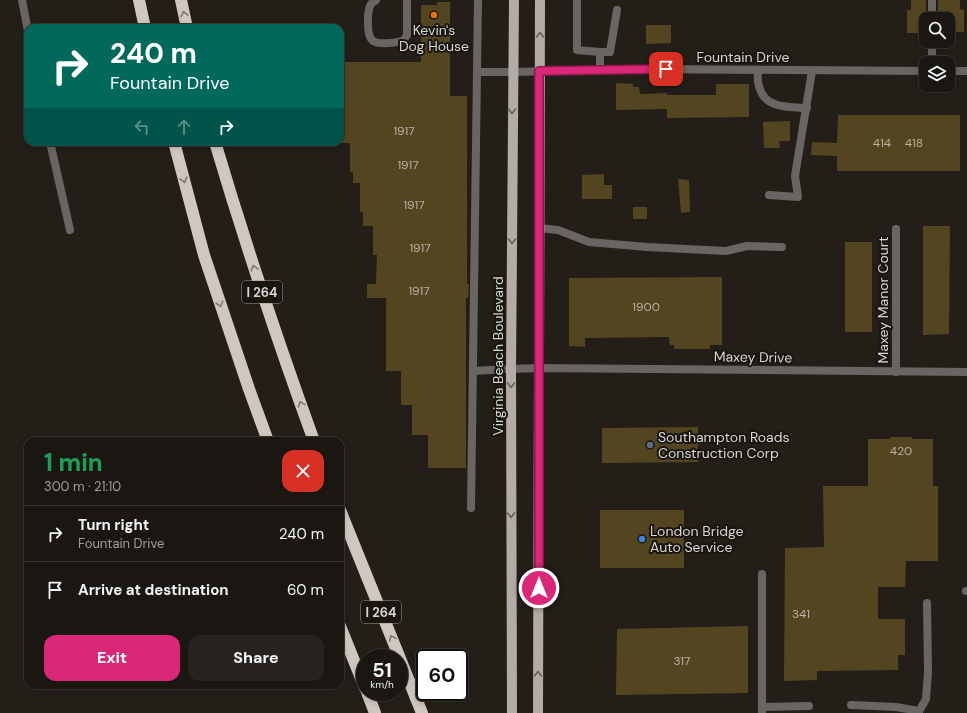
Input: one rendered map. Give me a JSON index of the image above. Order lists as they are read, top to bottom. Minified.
{"streets":{"highway":["I 264"],"main road":["Virginia Beach Boulevard"],"street":["Fountain Drive","Maxey Manor Court","Maxey Drive"]},"crossings":[["Fountain Drive","Virginia Beach Boulevard"],["Maxey Manor Court","Maxey Drive"],["Virginia Beach Boulevard","Maxey Drive"]],"places":["Kevin's Dog House","Southampton Roads Construction Corp","London Bridge Auto Service"],"house_numbers":["1917","414","418","1917","1917","1917","1917","1900","420","341","317"],"page":{"turn":["240 m","Fountain Drive"],"heading":["1 min","300 m · 21:10"],"list":[{"name":"Turn right","note":"Fountain Drive","value":"240 m"},{"name":"Arrive at destination","value":"60 m"}],"buttons":["Exit","Share"],"speed":"51 km/h","limit":"60"}}
